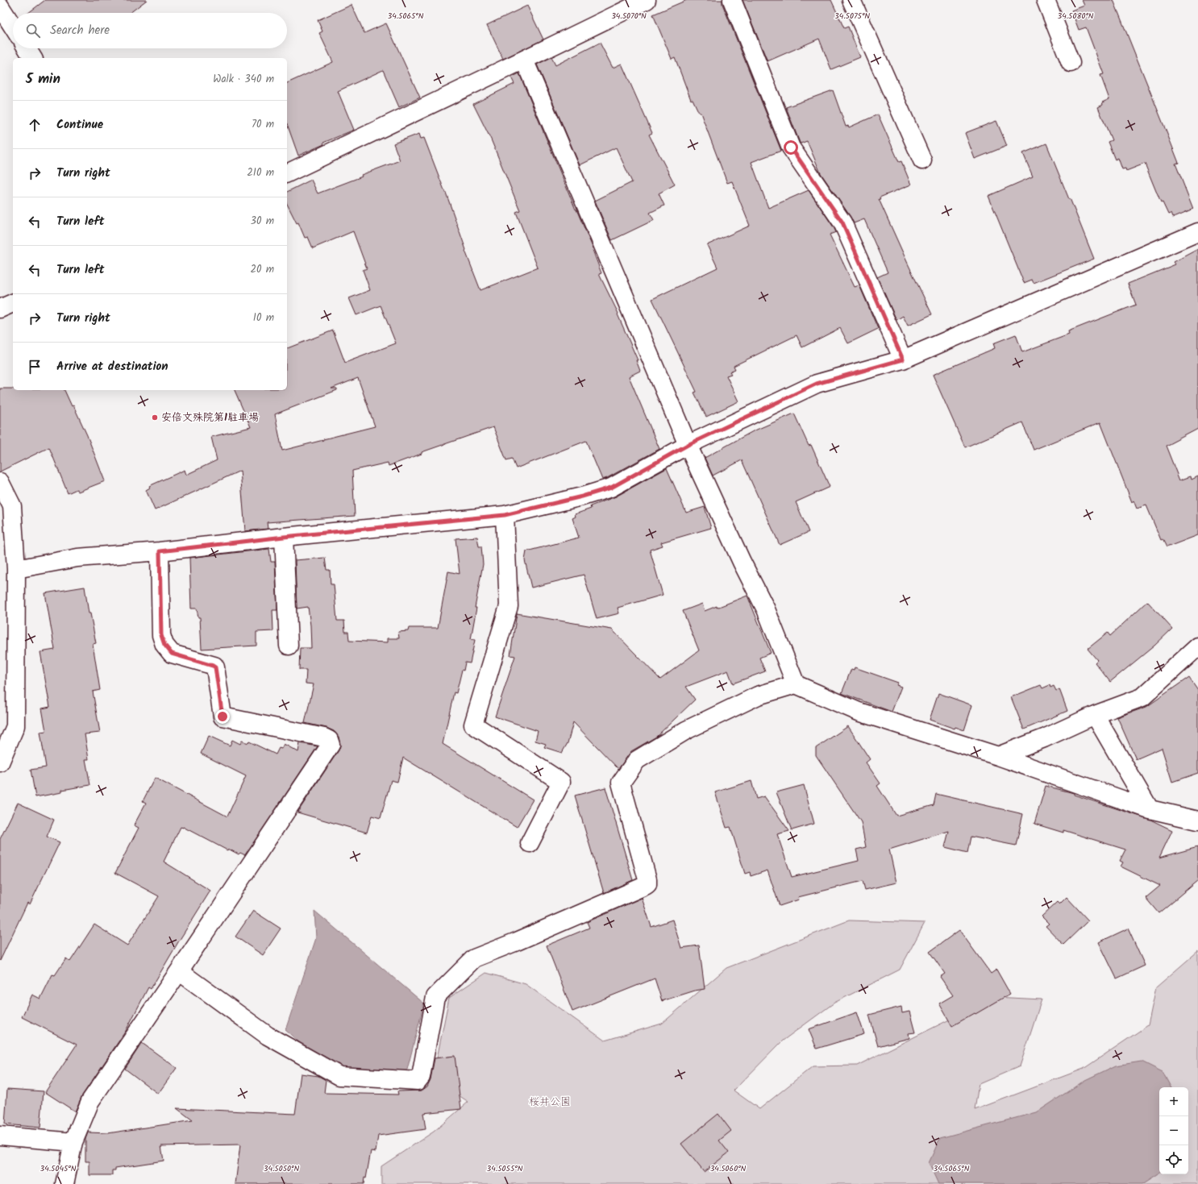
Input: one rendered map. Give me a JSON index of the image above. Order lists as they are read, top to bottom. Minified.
{"parks":["桜井公園"],"places":["安倍文殊院第1駐車場"],"page":{"search":"Search here","heading":["5 min","Walk · 340 m"],"list":[["Continue","70 m"],["Turn right","210 m"],["Turn left","30 m"],["Turn left","20 m"],["Turn right","10 m"],"Arrive at destination"],"map_buttons":["+","−"]},"coordinates":["34.5065°N","34.5070°N","34.5075°N","34.5080°N","34.5045°N","34.5050°N","34.5055°N","34.5060°N"]}
